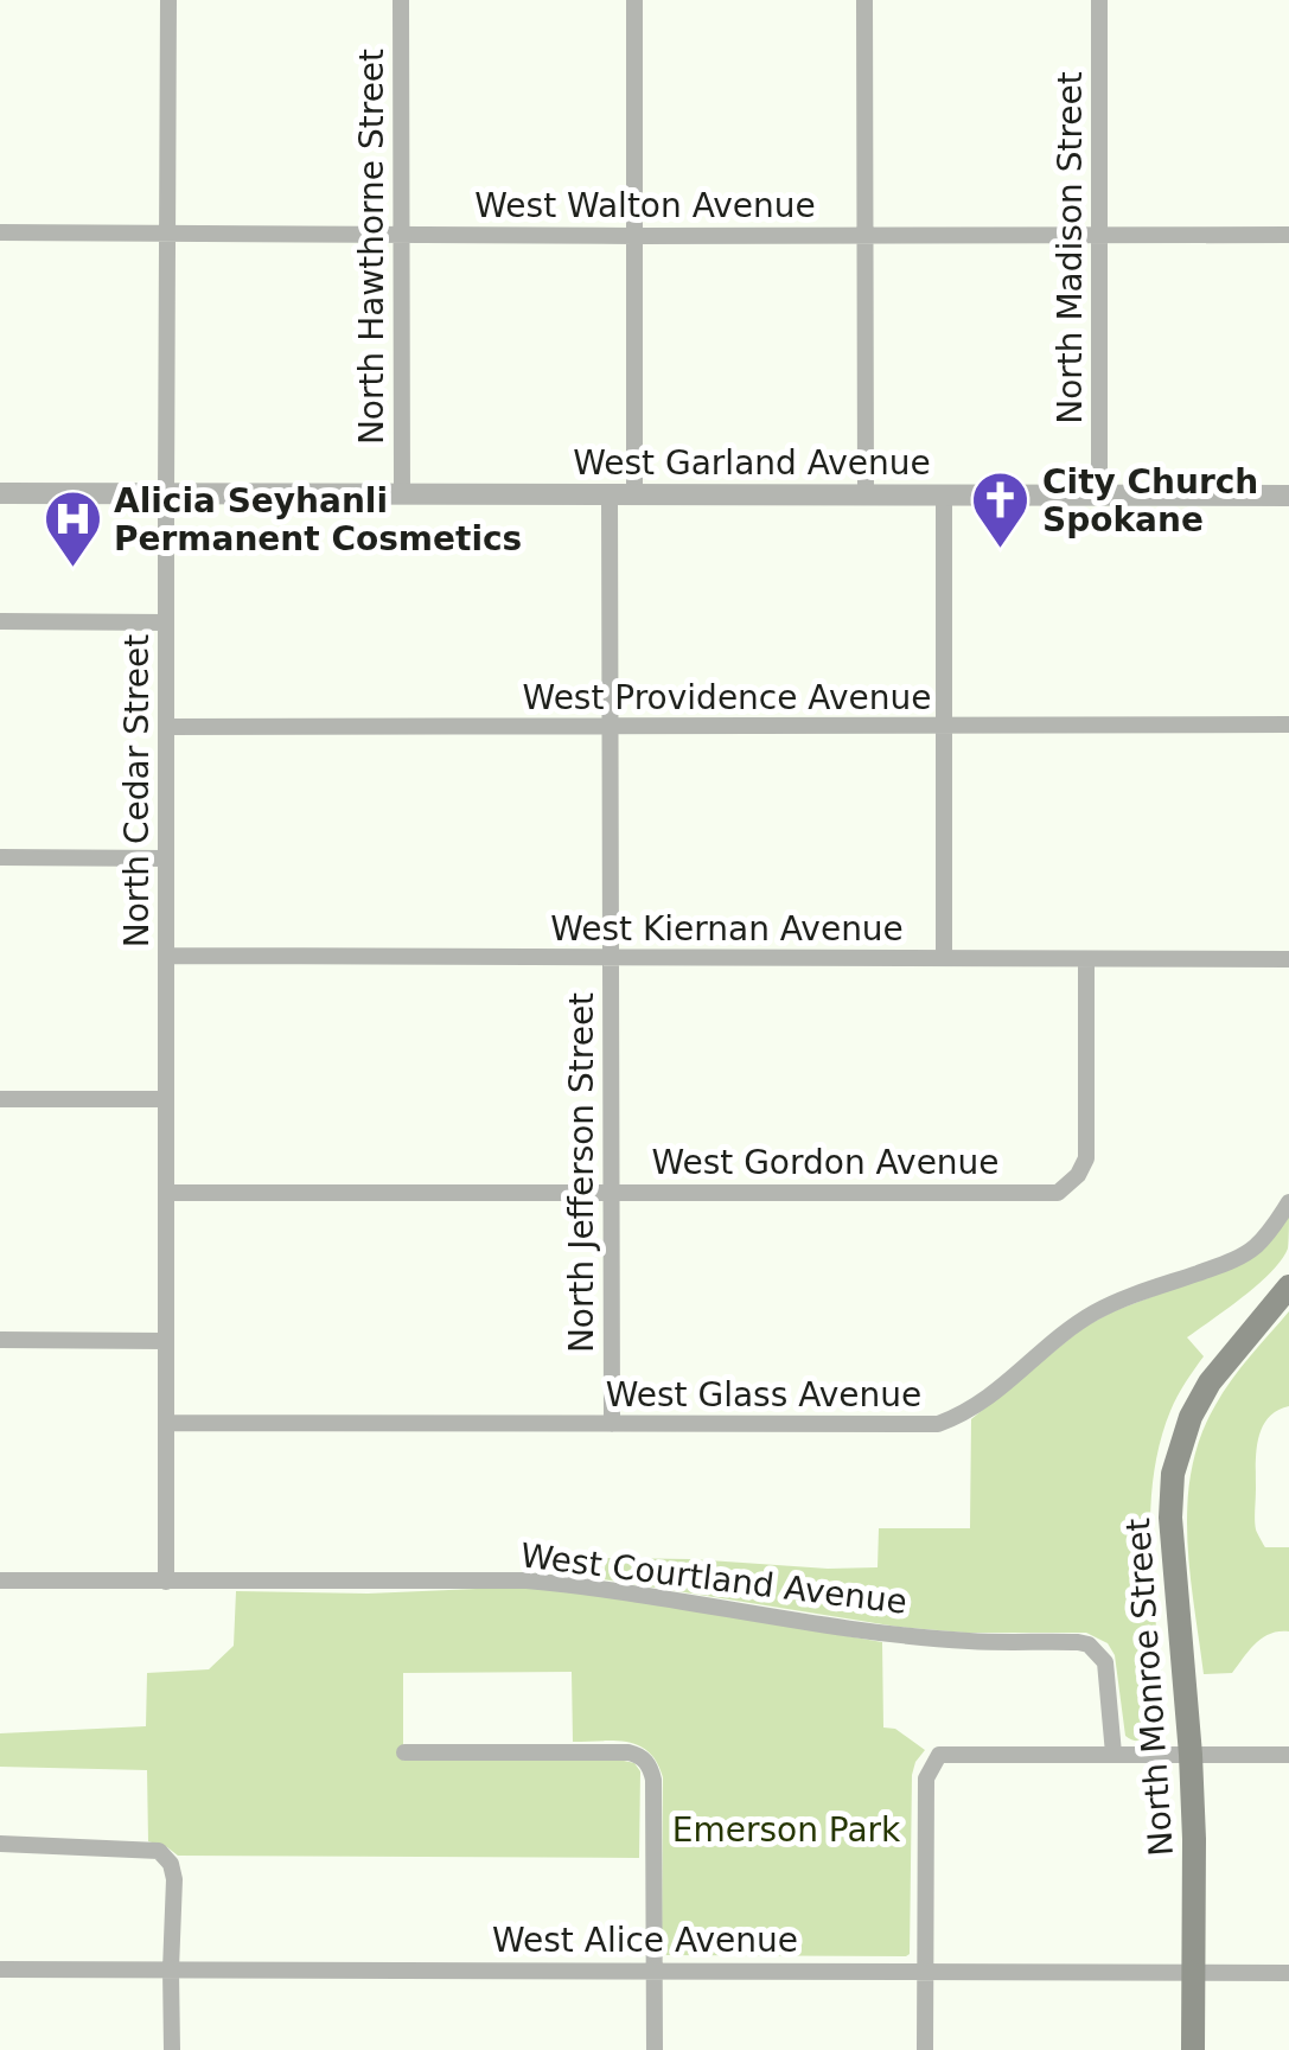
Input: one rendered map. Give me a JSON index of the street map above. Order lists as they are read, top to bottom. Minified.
{"streets":{"main road":["North Monroe Street"],"street":["West Walton Avenue","North Hawthorne Street","North Madison Street","West Garland Avenue","West Providence Avenue","North Cedar Street","West Kiernan Avenue","West Gordon Avenue","North Jefferson Street","West Glass Avenue","West Courtland Avenue","West Alice Avenue"]},"crossings":[["West Walton Avenue","North Hawthorne Street"],["West Walton Avenue","North Madison Street"],["West Walton Avenue","North Cedar Street"],["North Hawthorne Street","West Garland Avenue"],["North Madison Street","West Garland Avenue"],["West Garland Avenue","North Cedar Street"],["West Garland Avenue","North Jefferson Street"],["West Providence Avenue","North Cedar Street"],["West Providence Avenue","North Jefferson Street"],["North Cedar Street","West Kiernan Avenue"],["North Cedar Street","West Gordon Avenue"],["North Cedar Street","West Glass Avenue"],["North Cedar Street","West Courtland Avenue"],["West Kiernan Avenue","West Gordon Avenue"],["West Kiernan Avenue","North Jefferson Street"],["West Gordon Avenue","North Jefferson Street"],["North Jefferson Street","West Glass Avenue"],["North Monroe Street","West Alice Avenue"]],"parks":["Emerson Park"],"places":{"church":["City Church Spokane"],"hospital":["Alicia Seyhanli Permanent Cosmetics"]}}
